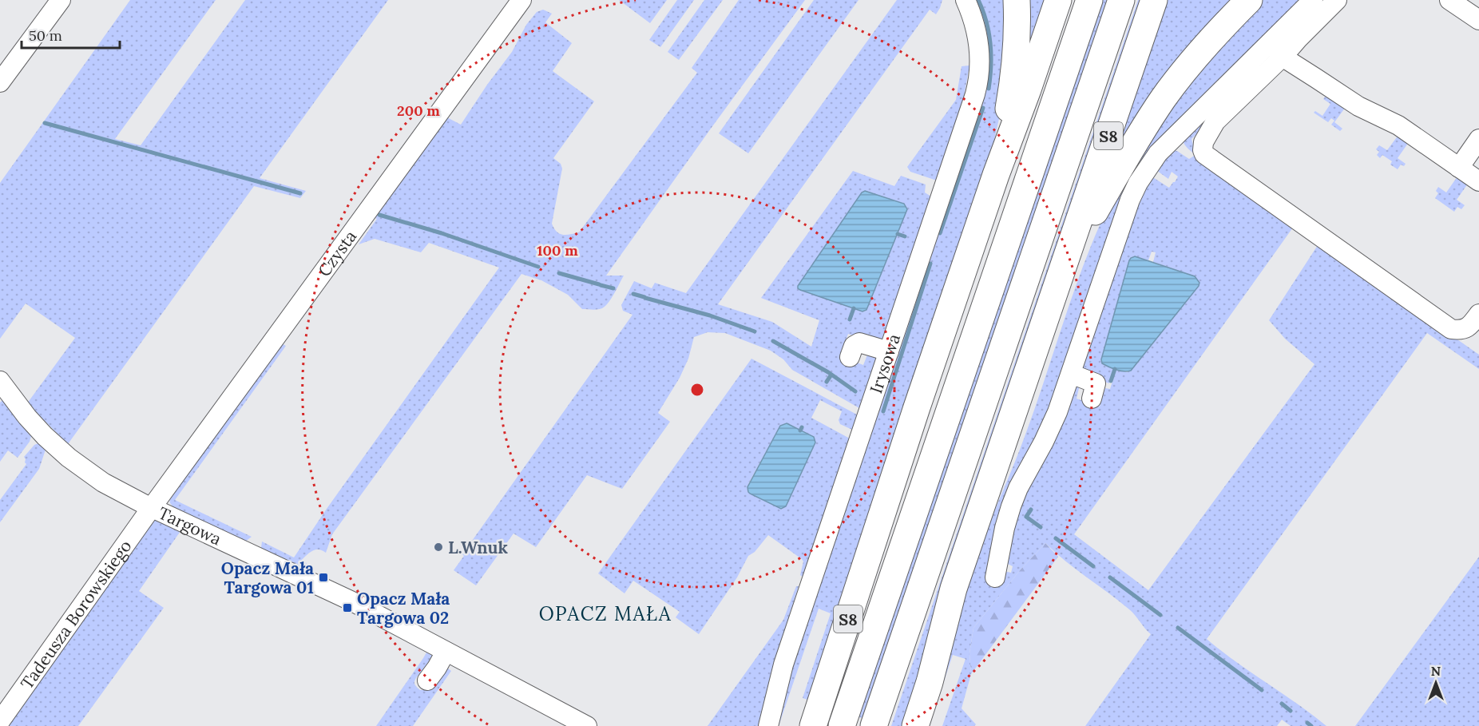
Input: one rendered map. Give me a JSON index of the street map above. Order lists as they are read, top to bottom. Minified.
{"streets":{"highway":["S8"],"street":["Czysta","Irysowa","Targowa","Tadeusza Borowskiego"]},"crossings":[["Czysta","Targowa"],["Czysta","Tadeusza Borowskiego"],["Targowa","Tadeusza Borowskiego"]],"districts":["OPACZ MAŁA"],"places":{"other":["L.Wnuk"],"transit":["Opacz Mała Targowa 01","Opacz Mała Targowa 02"]},"scale_bar":"50 m","north":"top","rings":["200 m","100 m"]}
